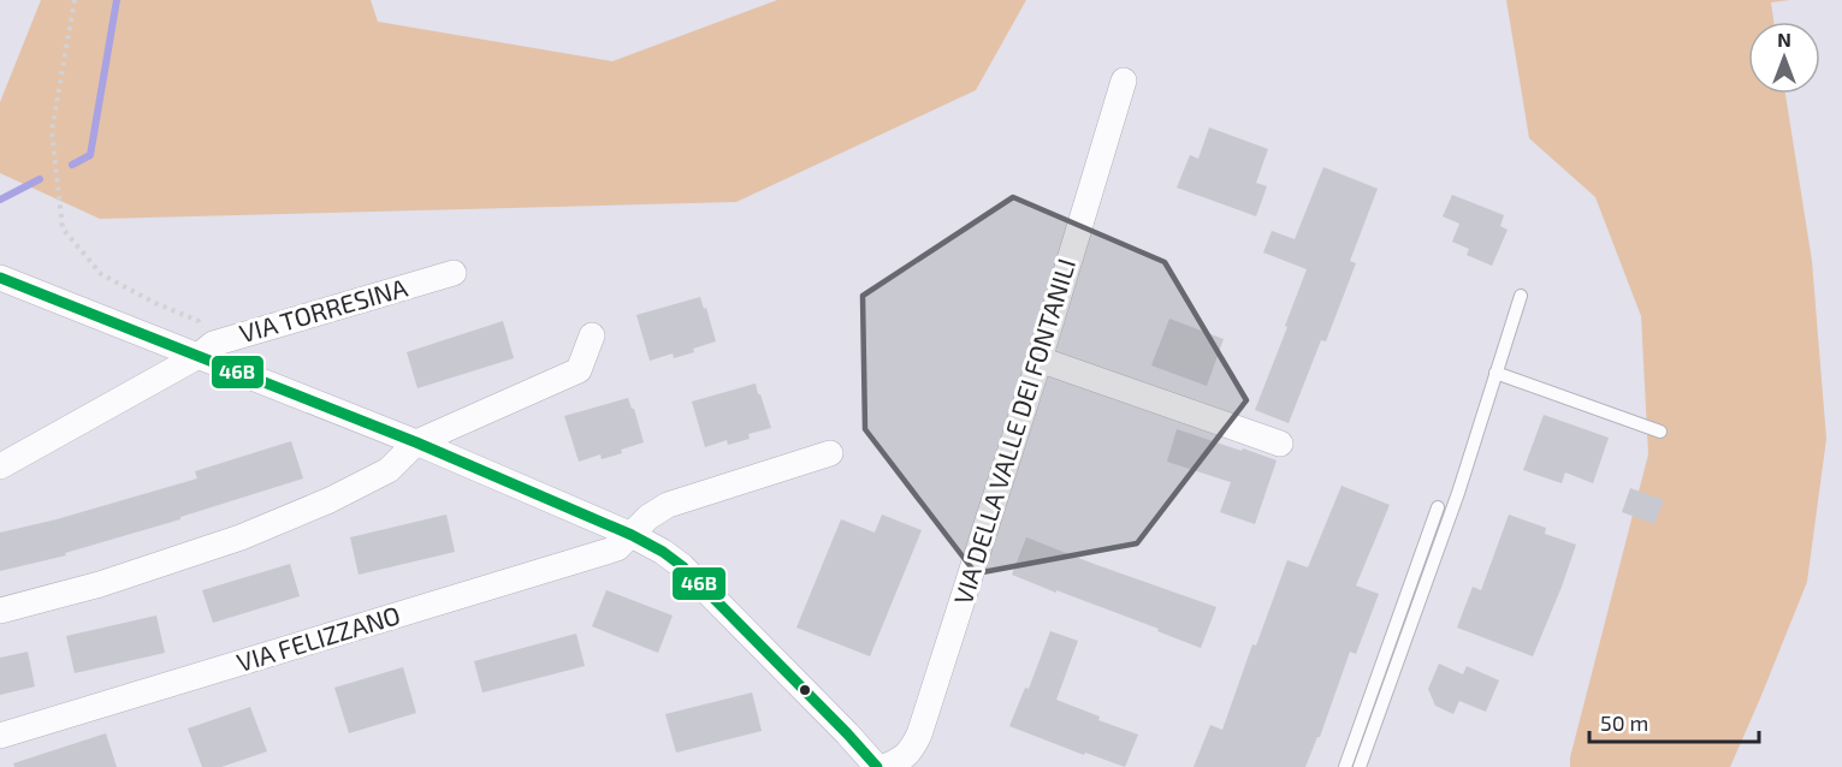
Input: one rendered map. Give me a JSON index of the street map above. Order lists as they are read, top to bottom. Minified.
{"streets":{"street":["VIA TORRESINA","VIA DELLA VALLE DEI FONTANILI","VIA FELIZZANO"]},"crossings":[["VIA TORRESINA","VIA FELIZZANO"]],"lines":["transit line 46B"],"scale_bar":"50 m","north":"top"}
